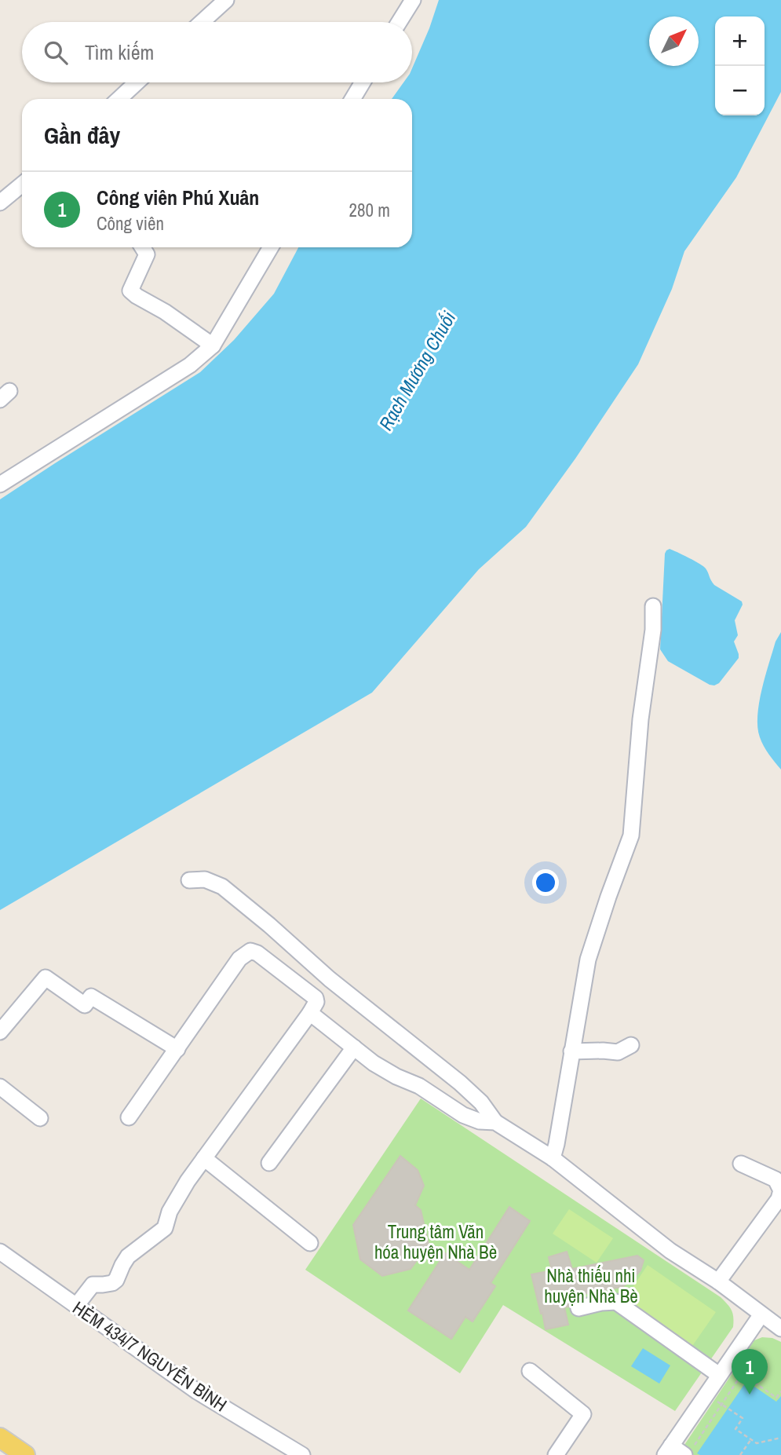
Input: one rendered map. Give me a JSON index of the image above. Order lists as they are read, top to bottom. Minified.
{"streets":{"street":["HẺM 434/7 NGUYỄN BÌNH"]},"water":["Rạch Mương Chuối"],"parks":["Trung tâm Văn hóa huyện Nhà Bè","Nhà thiếu nhi huyện Nhà Bè"],"north":"top right","page":{"map_buttons":["+","−"],"search":"Tìm kiếm","heading":"Gần đây","list":[{"mark":"1","name":"Công viên Phú Xuân","note":"Công viên","value":"280 m"}],"pins":"1"}}
